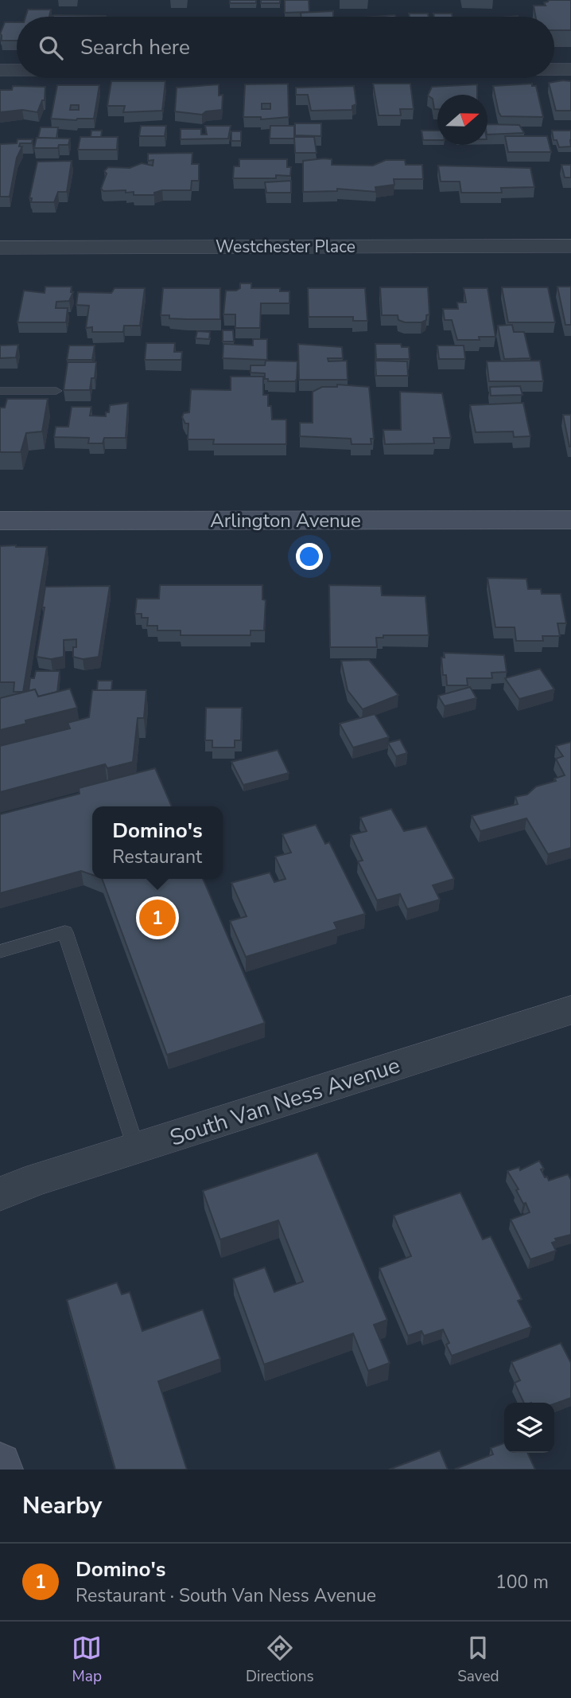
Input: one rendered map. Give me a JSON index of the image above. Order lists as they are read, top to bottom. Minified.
{"streets":{"main road":["Arlington Avenue"],"street":["Westchester Place","South Van Ness Avenue"]},"north":"right","page":{"search":"Search here","popup":["Domino's","Restaurant"],"pins":"1","heading":"Nearby","list":[{"mark":"1","name":"Domino's","note":"Restaurant · South Van Ness Avenue","value":"100 m"}],"nav":["Map","Directions","Saved"]}}
